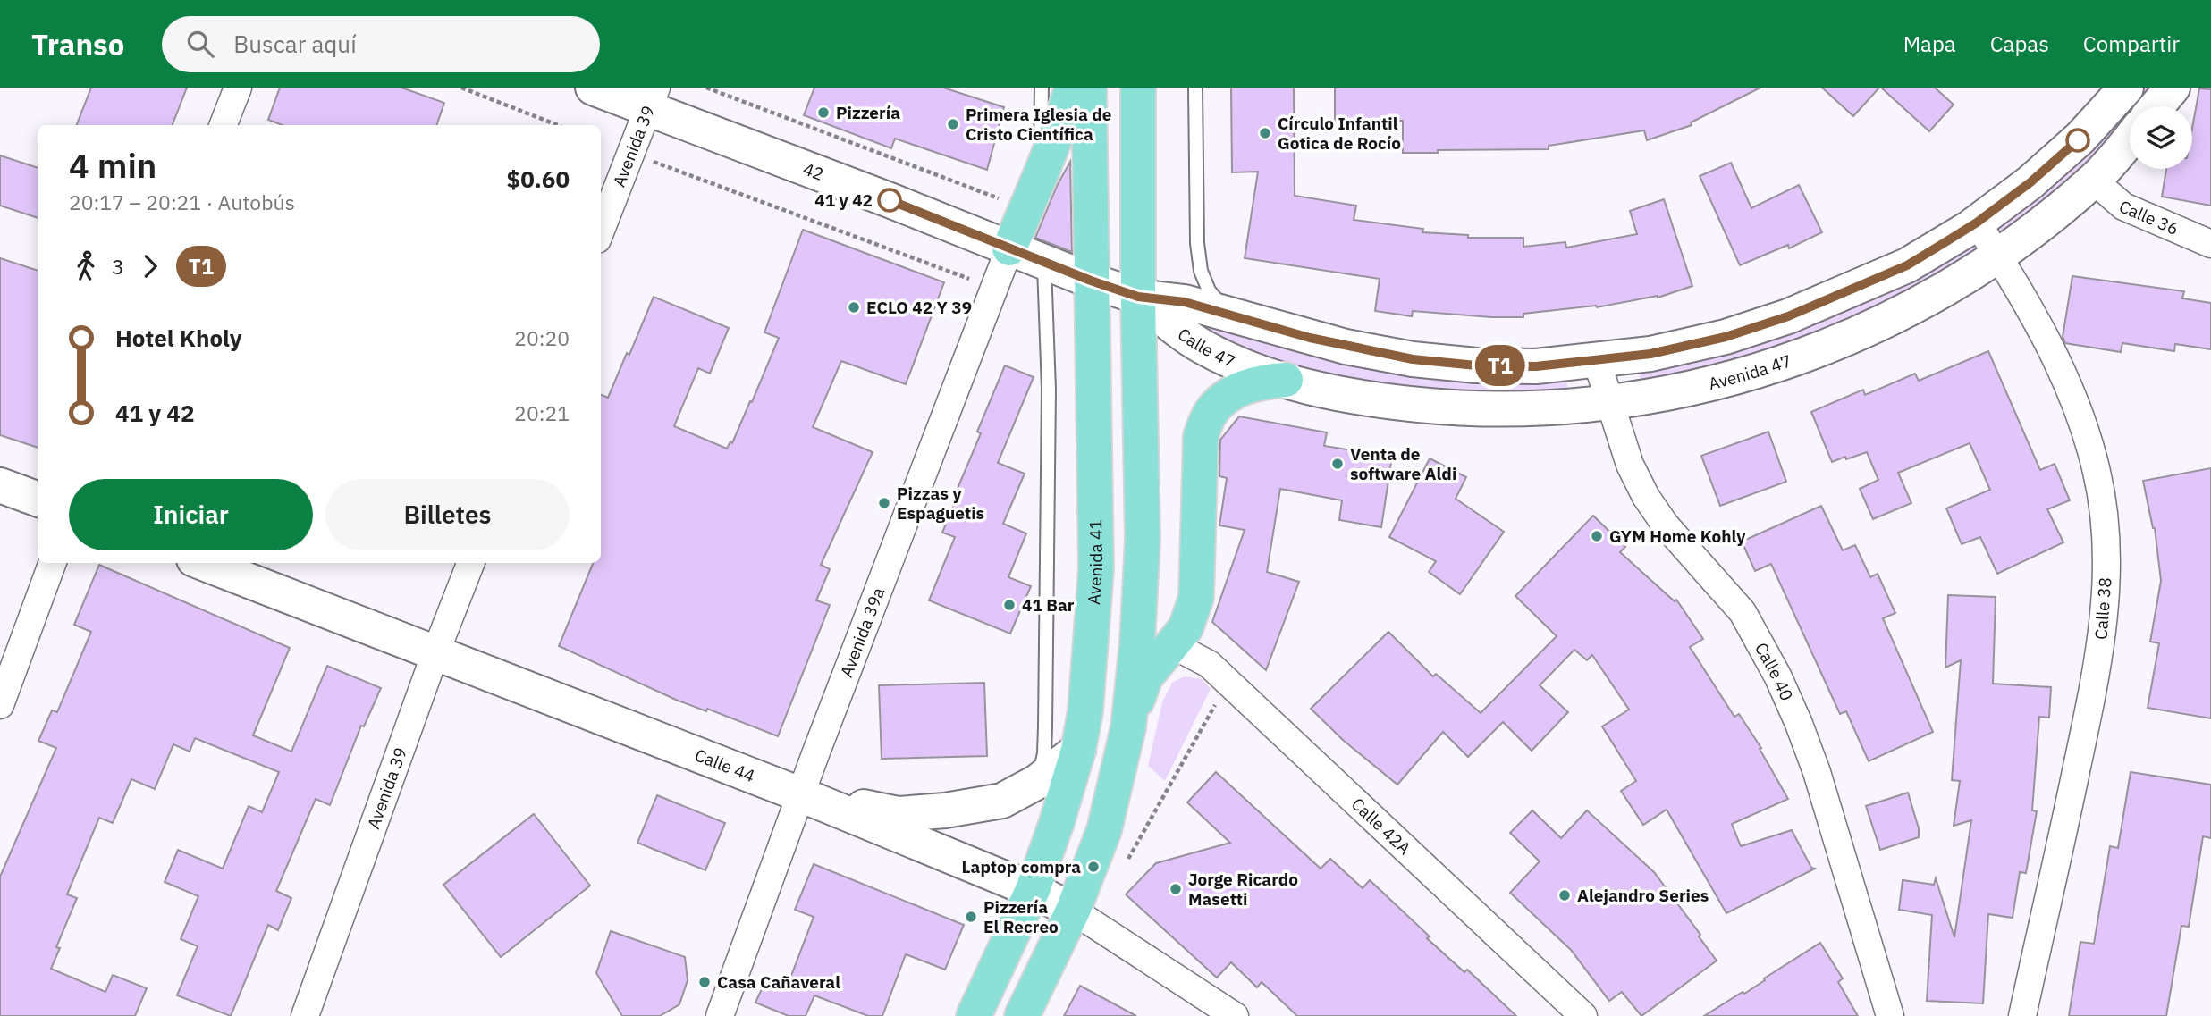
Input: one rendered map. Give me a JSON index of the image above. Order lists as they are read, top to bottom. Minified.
{"streets":{"main road":["42","Calle 47","Avenida 47","Avenida 41","Calle 44"],"street":["Avenida 39","Calle 36","Calle 38","Avenida 39a","Calle 40","Calle 42A"]},"crossings":[["Avenida 39","42"],["Avenida 39","Calle 44"],["42","Calle 47"],["42","Avenida 41"],["42","Avenida 39a"],["Calle 36","Avenida 47"],["Calle 47","Avenida 47"],["Avenida 47","Calle 38"],["Avenida 47","Calle 40"],["Avenida 41","Calle 44"],["Avenida 39a","Calle 44"]],"places":["Pizzería","Primera Iglesia de Cristo Científica","Círculo Infantil Gotica de Rocío","41 y 42","ECLO 42 Y 39","Venta de software Aldi","Pizzas y Espaguetis","GYM Home Kohly","41 Bar","Laptop compra","Jorge Ricardo Masetti","Alejandro Series","Pizzería El Recreo","Casa Cañaveral"],"lines":["bus line T1"],"page":{"header":"Transo","search":"Buscar aquí","nav":["Mapa","Capas","Compartir"],"on_map":"T1","heading":["4 min","20:17 – 20:21 · Autobús","$0.60"],"legs":["3","T1"],"list":[{"name":"Hotel Kholy","value":"20:20"},{"name":"41 y 42","value":"20:21"}],"buttons":["Iniciar","Billetes"]}}
